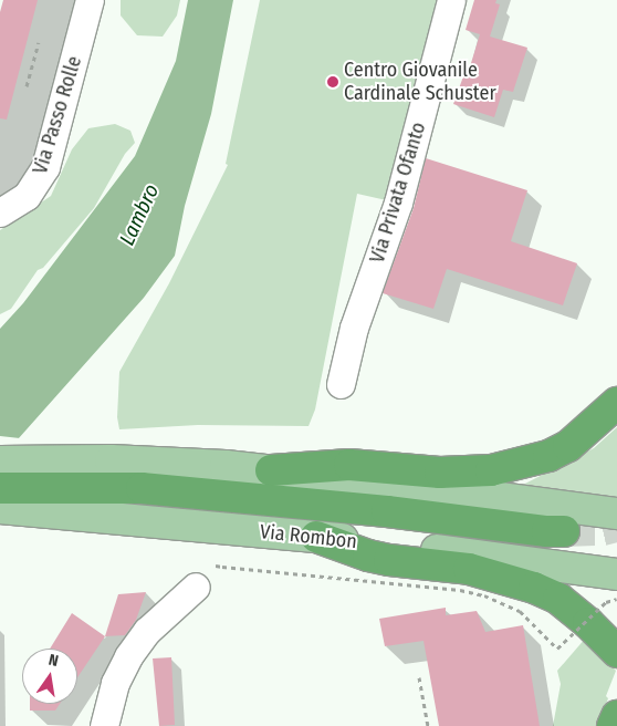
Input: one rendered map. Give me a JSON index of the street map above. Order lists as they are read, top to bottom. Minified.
{"streets":{"main road":["Via Rombon"],"street":["Via Passo Rolle","Via Privata Ofanto"]},"water":["Lambro"],"places":["Centro Giovanile Cardinale Schuster"],"north":"top"}
